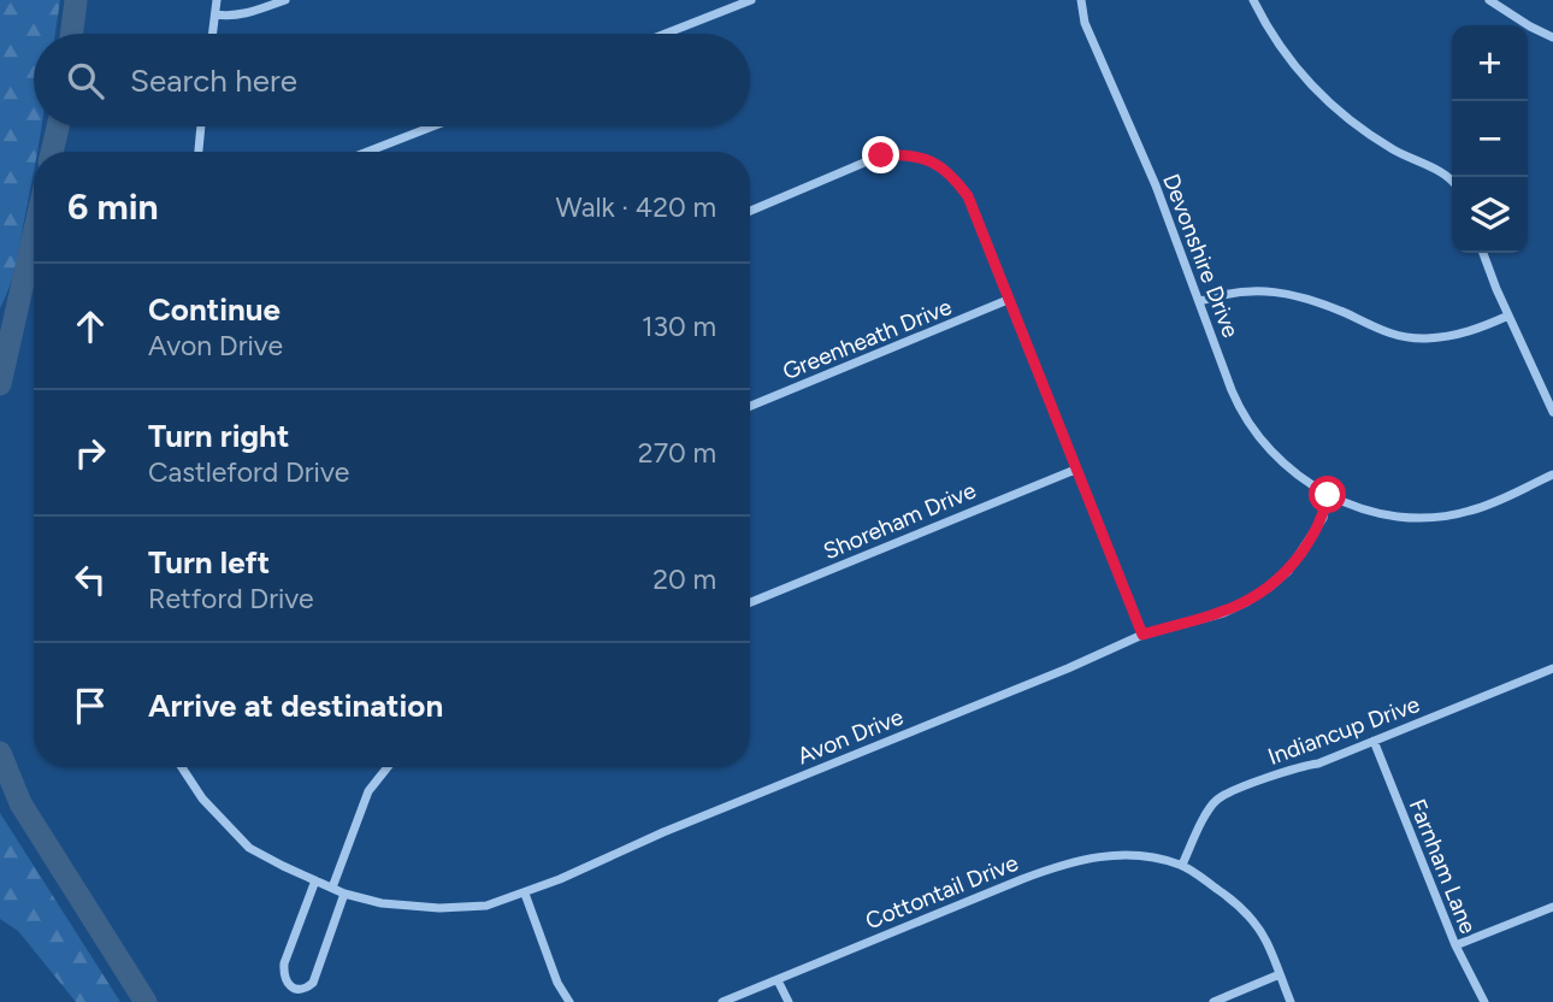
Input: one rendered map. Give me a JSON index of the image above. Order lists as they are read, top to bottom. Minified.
{"streets":{"street":["Devonshire Drive","Greenheath Drive","Shoreham Drive","Indiancup Drive","Avon Drive","Farnham Lane","Cottontail Drive"]},"crossings":[["Devonshire Drive","Avon Drive"],["Indiancup Drive","Farnham Lane"],["Indiancup Drive","Cottontail Drive"]],"page":{"map_buttons":["+","−"],"search":"Search here","heading":["6 min","Walk · 420 m"],"list":[["Continue","Avon Drive","130 m"],["Turn right","Castleford Drive","270 m"],["Turn left","Retford Drive","20 m"],"Arrive at destination"]}}
